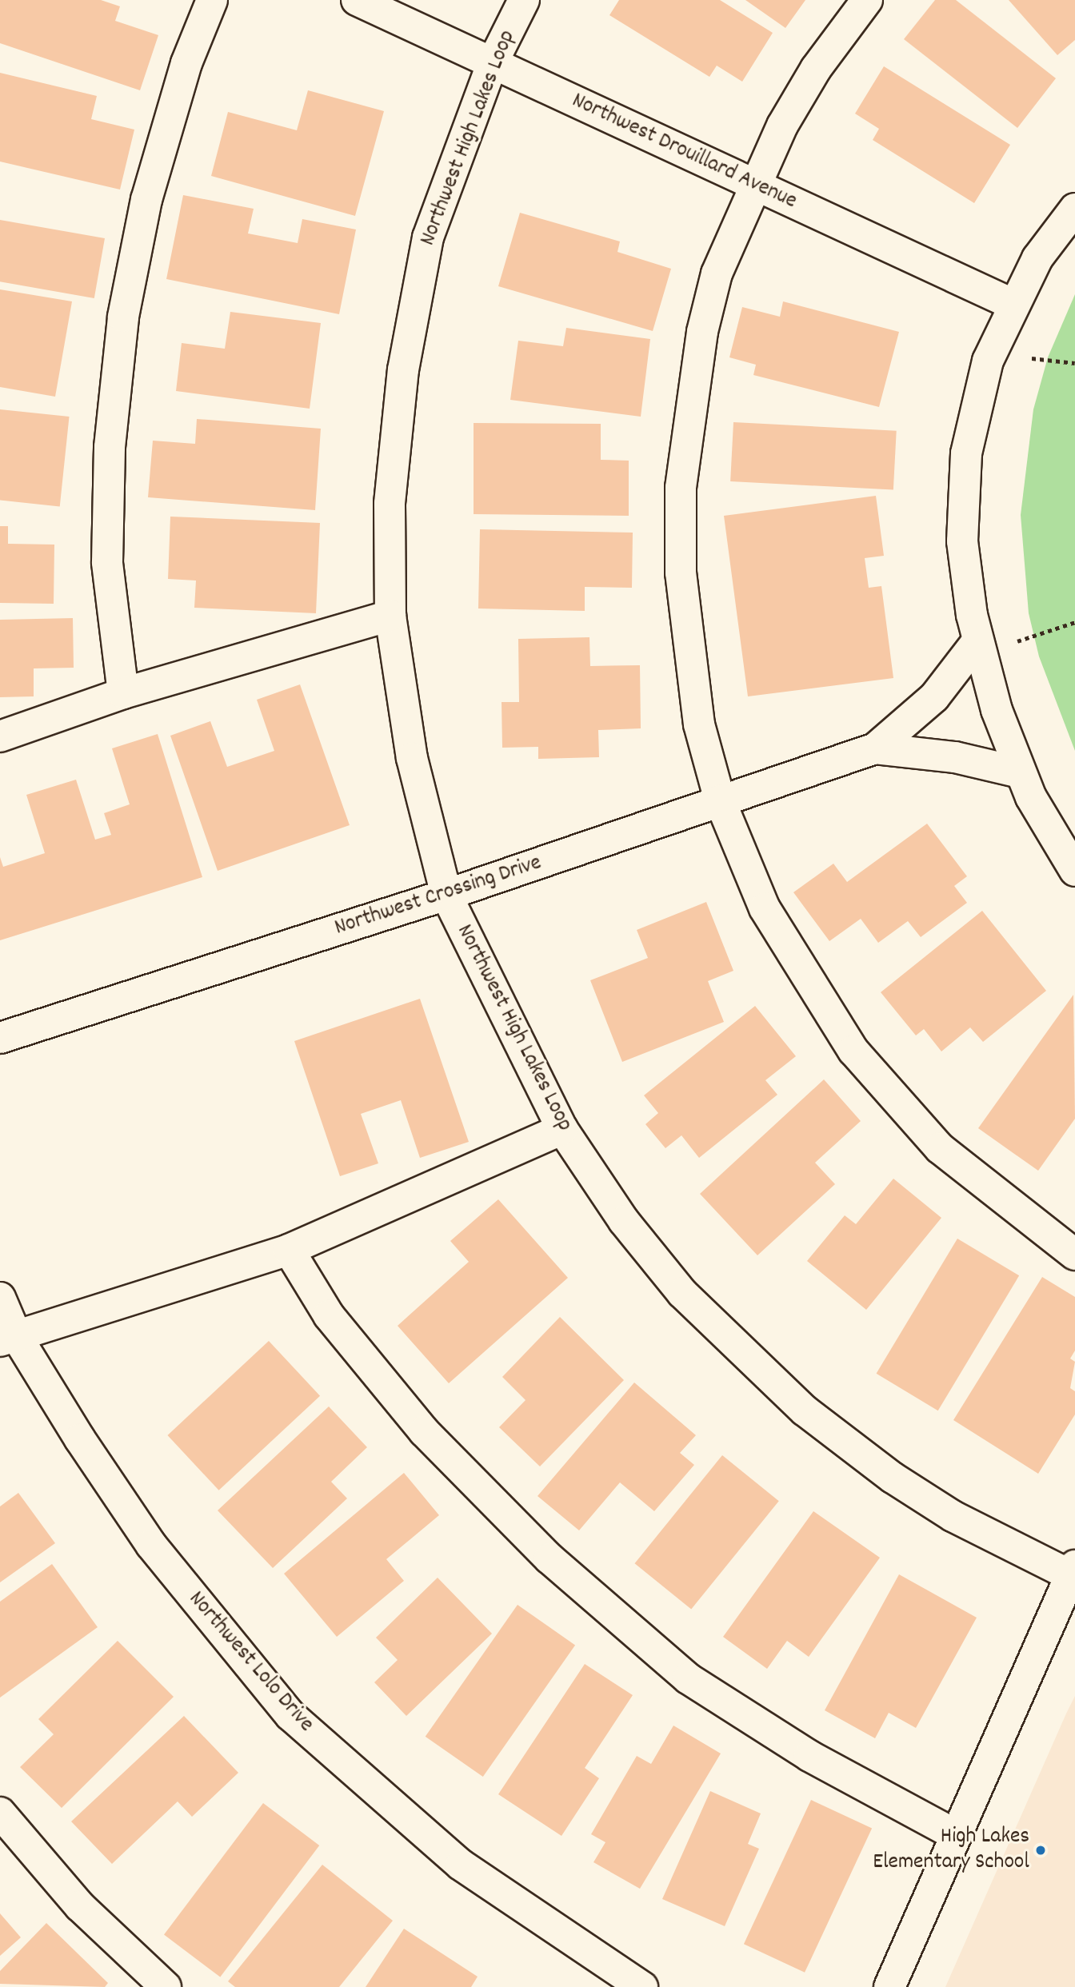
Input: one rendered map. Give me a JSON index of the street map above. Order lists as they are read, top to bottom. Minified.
{"streets":{"street":["Northwest High Lakes Loop","Northwest Drouillard Avenue","Northwest Crossing Drive","Northwest Lolo Drive"]},"crossings":[["Northwest High Lakes Loop","Northwest Drouillard Avenue"],["Northwest High Lakes Loop","Northwest Crossing Drive"]],"places":["High Lakes Elementary School"]}
